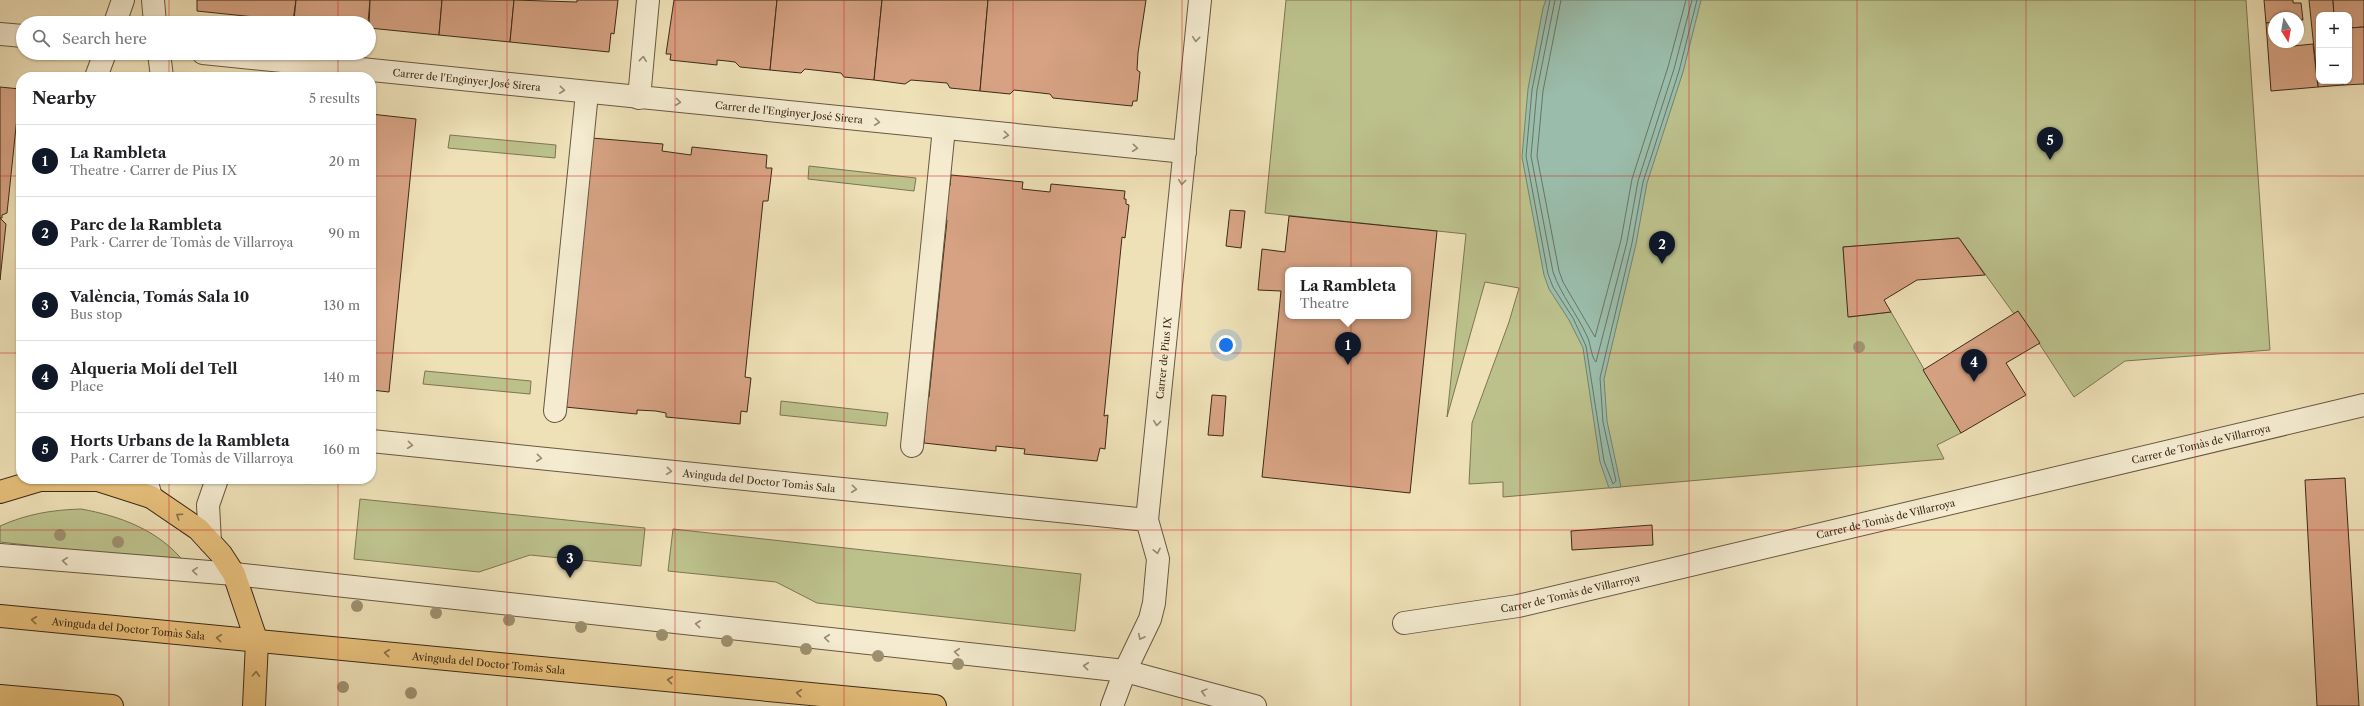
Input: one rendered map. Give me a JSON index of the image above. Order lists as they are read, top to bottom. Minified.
{"streets":{"main road":["Avinguda del Doctor Tomàs Sala"],"street":["Carrer de l'Enginyer José Sirera","Carrer de Pius IX","Carrer de Tomàs de Villarroya"]},"crossings":[["Carrer de l'Enginyer José Sirera","Carrer de Pius IX"],["Carrer de Pius IX","Avinguda del Doctor Tomàs Sala"]],"one_way":["Carrer de l'Enginyer José Sirera","Carrer de Pius IX"],"north":"bottom","page":{"map_buttons":["+","−"],"search":"Search here","heading":["Nearby","5 results"],"list":[{"mark":"1","name":"La Rambleta","note":"Theatre · Carrer de Pius IX","value":"20 m"},{"mark":"2","name":"Parc de la Rambleta","note":"Park · Carrer de Tomàs de Villarroya","value":"90 m"},{"mark":"3","name":"València, Tomás Sala 10","note":"Bus stop","value":"130 m"},{"mark":"4","name":"Alqueria Molí del Tell","note":"Place","value":"140 m"},{"mark":"5","name":"Horts Urbans de la Rambleta","note":"Park · Carrer de Tomàs de Villarroya","value":"160 m"}],"pins":["5","2","1","4","3"],"popup":["La Rambleta","Theatre"]}}
